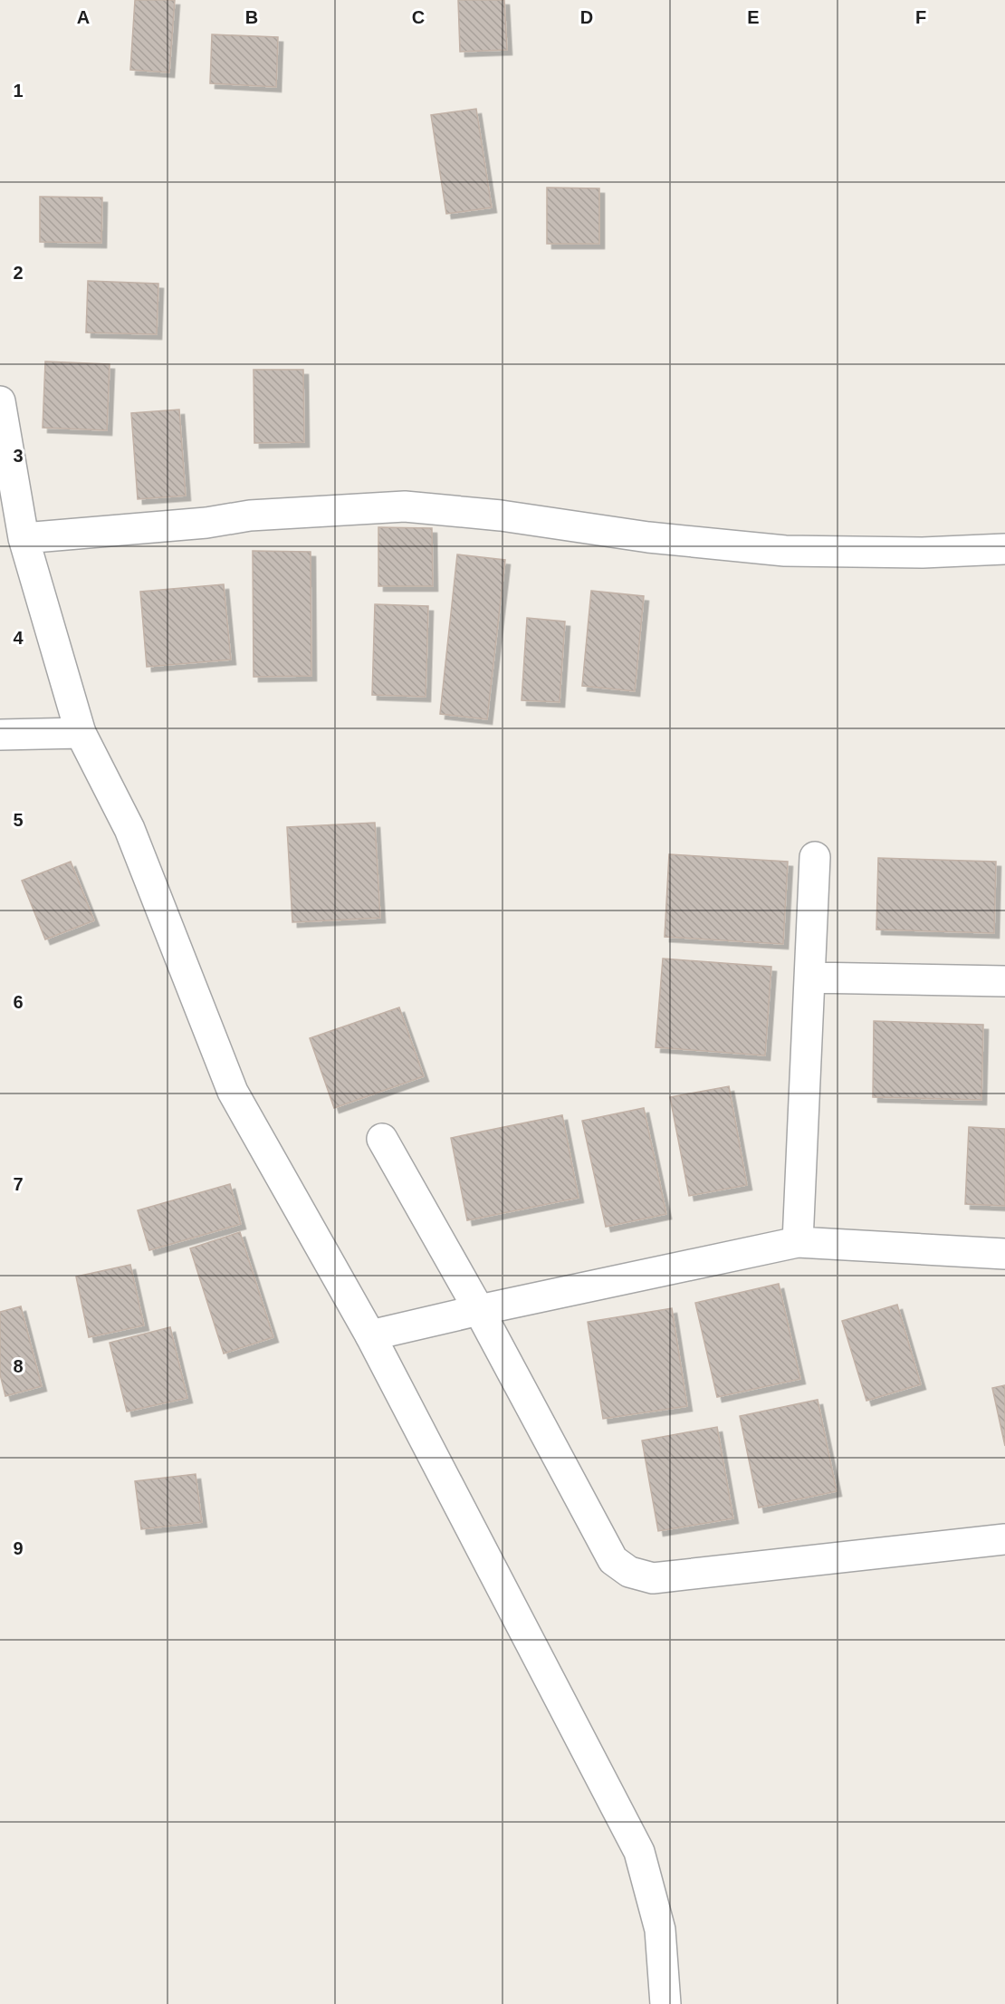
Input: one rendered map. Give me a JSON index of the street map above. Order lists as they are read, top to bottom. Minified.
{"grid":{"columns":["A","B","C","D","E","F"],"rows":["1","2","3","4","5","6","7","8","9"]}}
